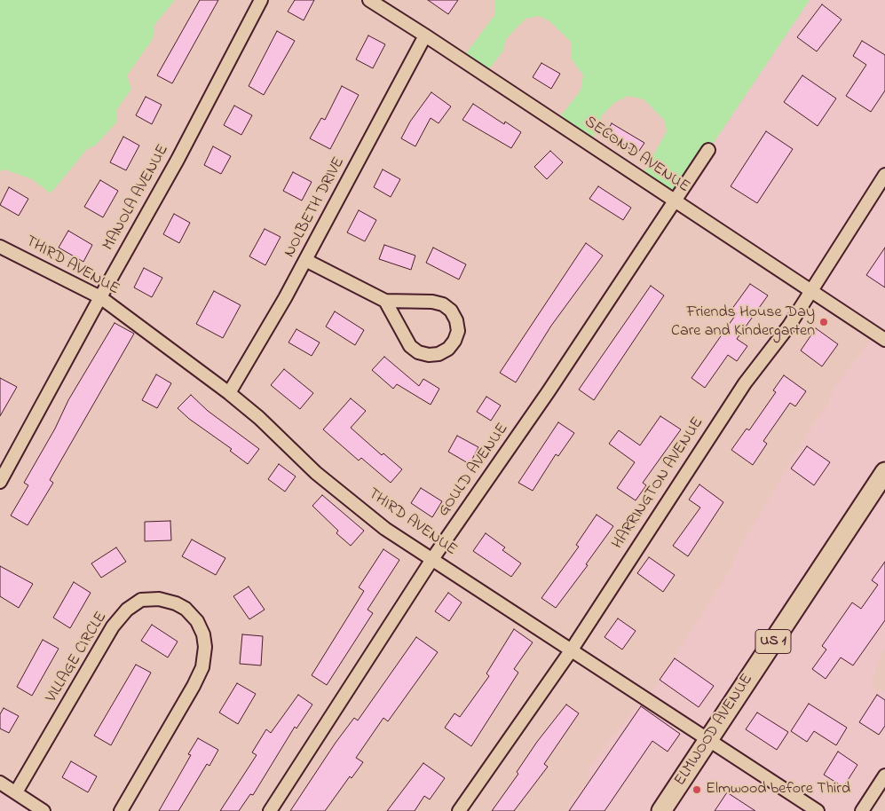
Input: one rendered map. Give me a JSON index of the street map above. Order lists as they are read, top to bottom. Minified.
{"streets":{"main road":["US 1","ELMWOOD AVENUE"],"street":["SECOND AVENUE","MANOLA AVENUE","NOLBETH DRIVE","THIRD AVENUE","GOULD AVENUE","HARRINGTON AVENUE","VILLAGE CIRCLE"]},"crossings":[["SECOND AVENUE","NOLBETH DRIVE"],["SECOND AVENUE","GOULD AVENUE"],["SECOND AVENUE","HARRINGTON AVENUE"],["MANOLA AVENUE","THIRD AVENUE"],["NOLBETH DRIVE","THIRD AVENUE"],["THIRD AVENUE","GOULD AVENUE"],["THIRD AVENUE","HARRINGTON AVENUE"],["THIRD AVENUE","ELMWOOD AVENUE"]],"places":["Friends House Day Care and Kindergarten","Elmwood before Third"]}
